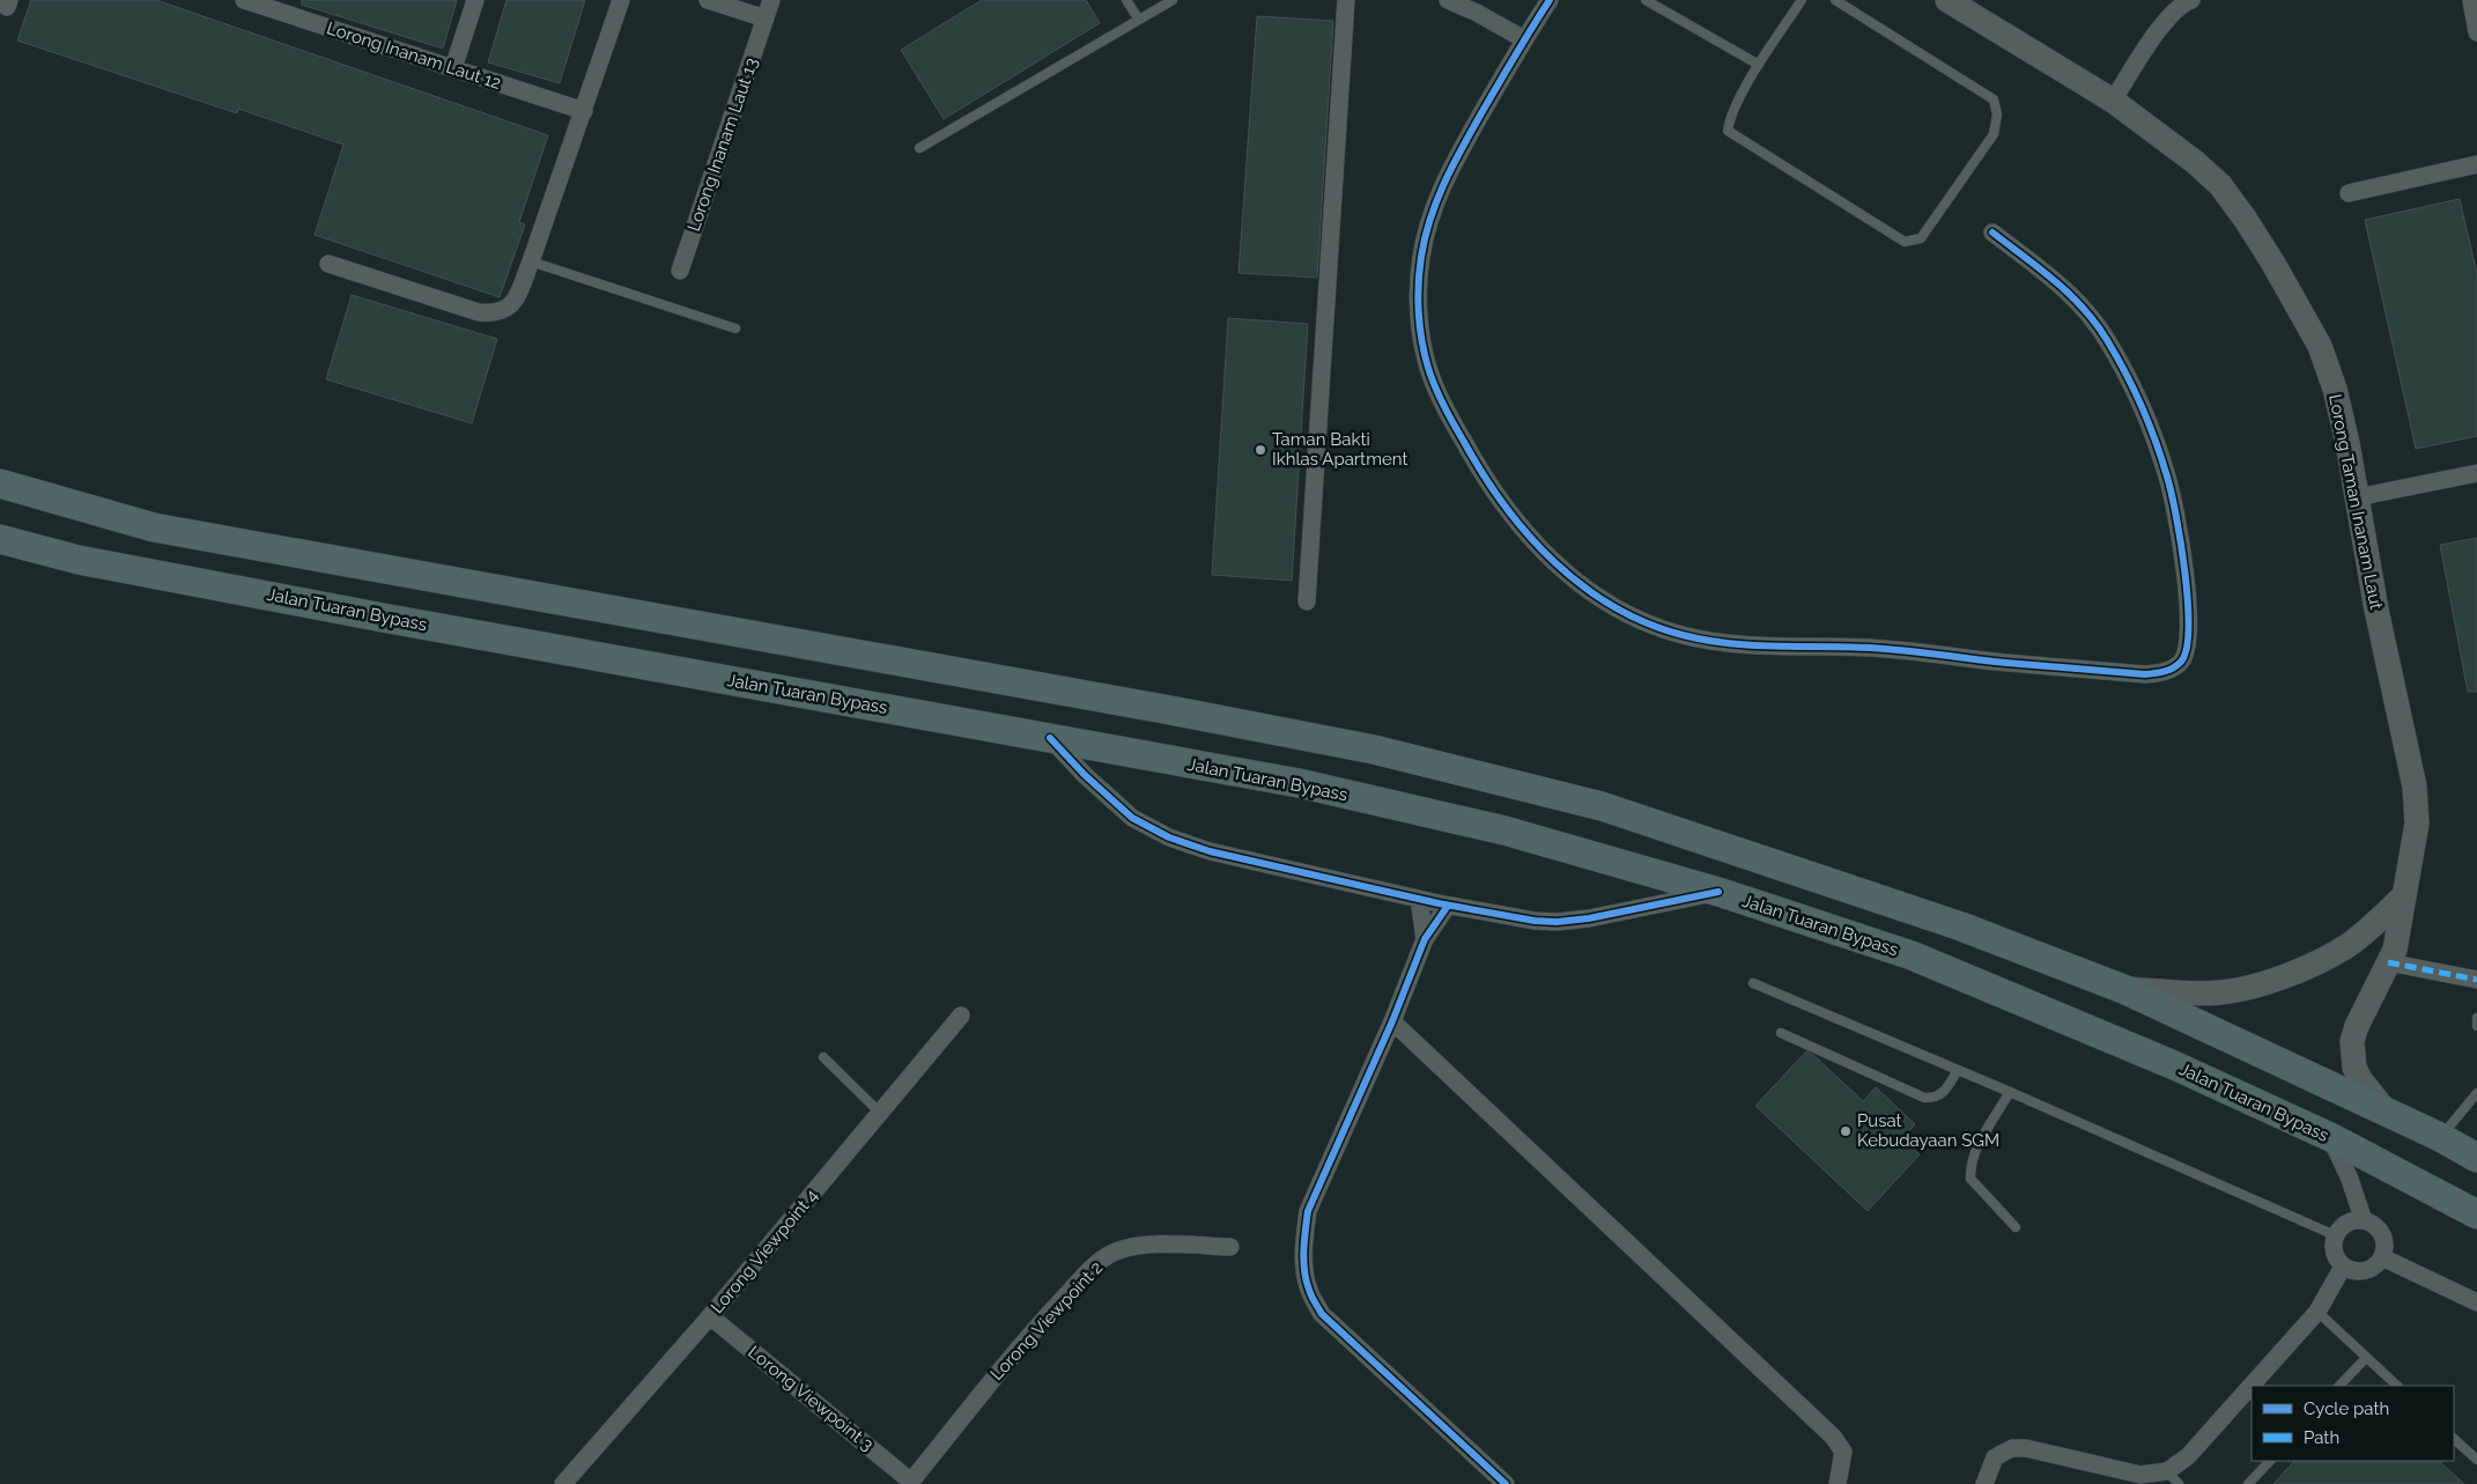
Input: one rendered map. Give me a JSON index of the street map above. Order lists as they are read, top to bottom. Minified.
{"streets":{"highway":["Jalan Tuaran Bypass"],"main road":["Lorong Taman Inanam Laut"],"street":["Lorong Inanam Laut 12","Lorong Inanam Laut 13","Lorong Viewpoint 4","Lorong Viewpoint 2","Lorong Viewpoint 3"]},"crossings":[["Lorong Viewpoint 4","Lorong Viewpoint 3"],["Lorong Viewpoint 2","Lorong Viewpoint 3"]],"places":["Taman Bakti Ikhlas Apartment","Pusat Kebudayaan SGM"],"legend":["Cycle path","Path"]}
